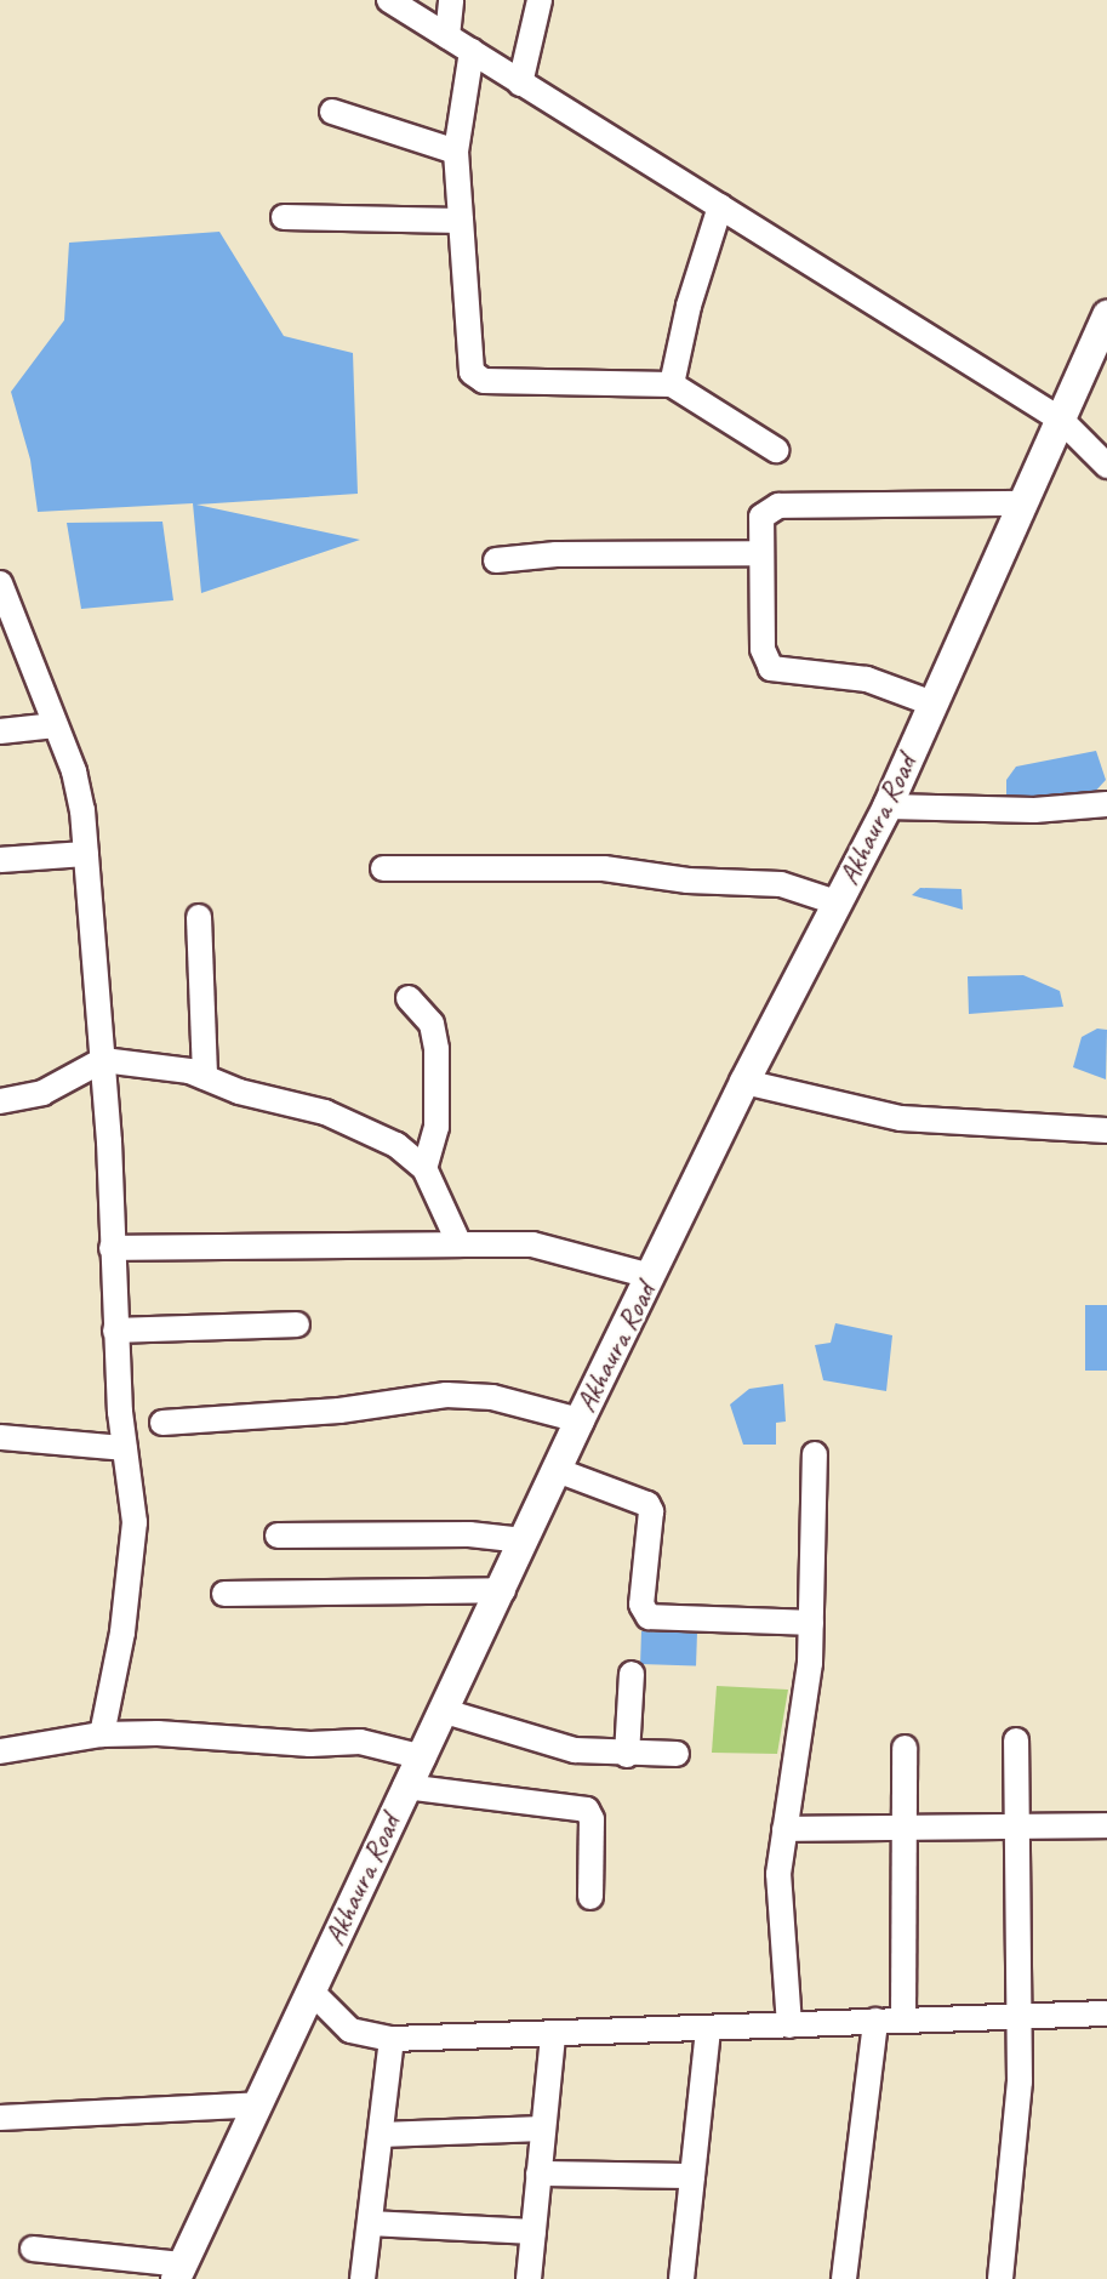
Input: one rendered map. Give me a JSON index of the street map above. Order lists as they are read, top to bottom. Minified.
{"streets":{"main road":["Akhaura Road"]}}
